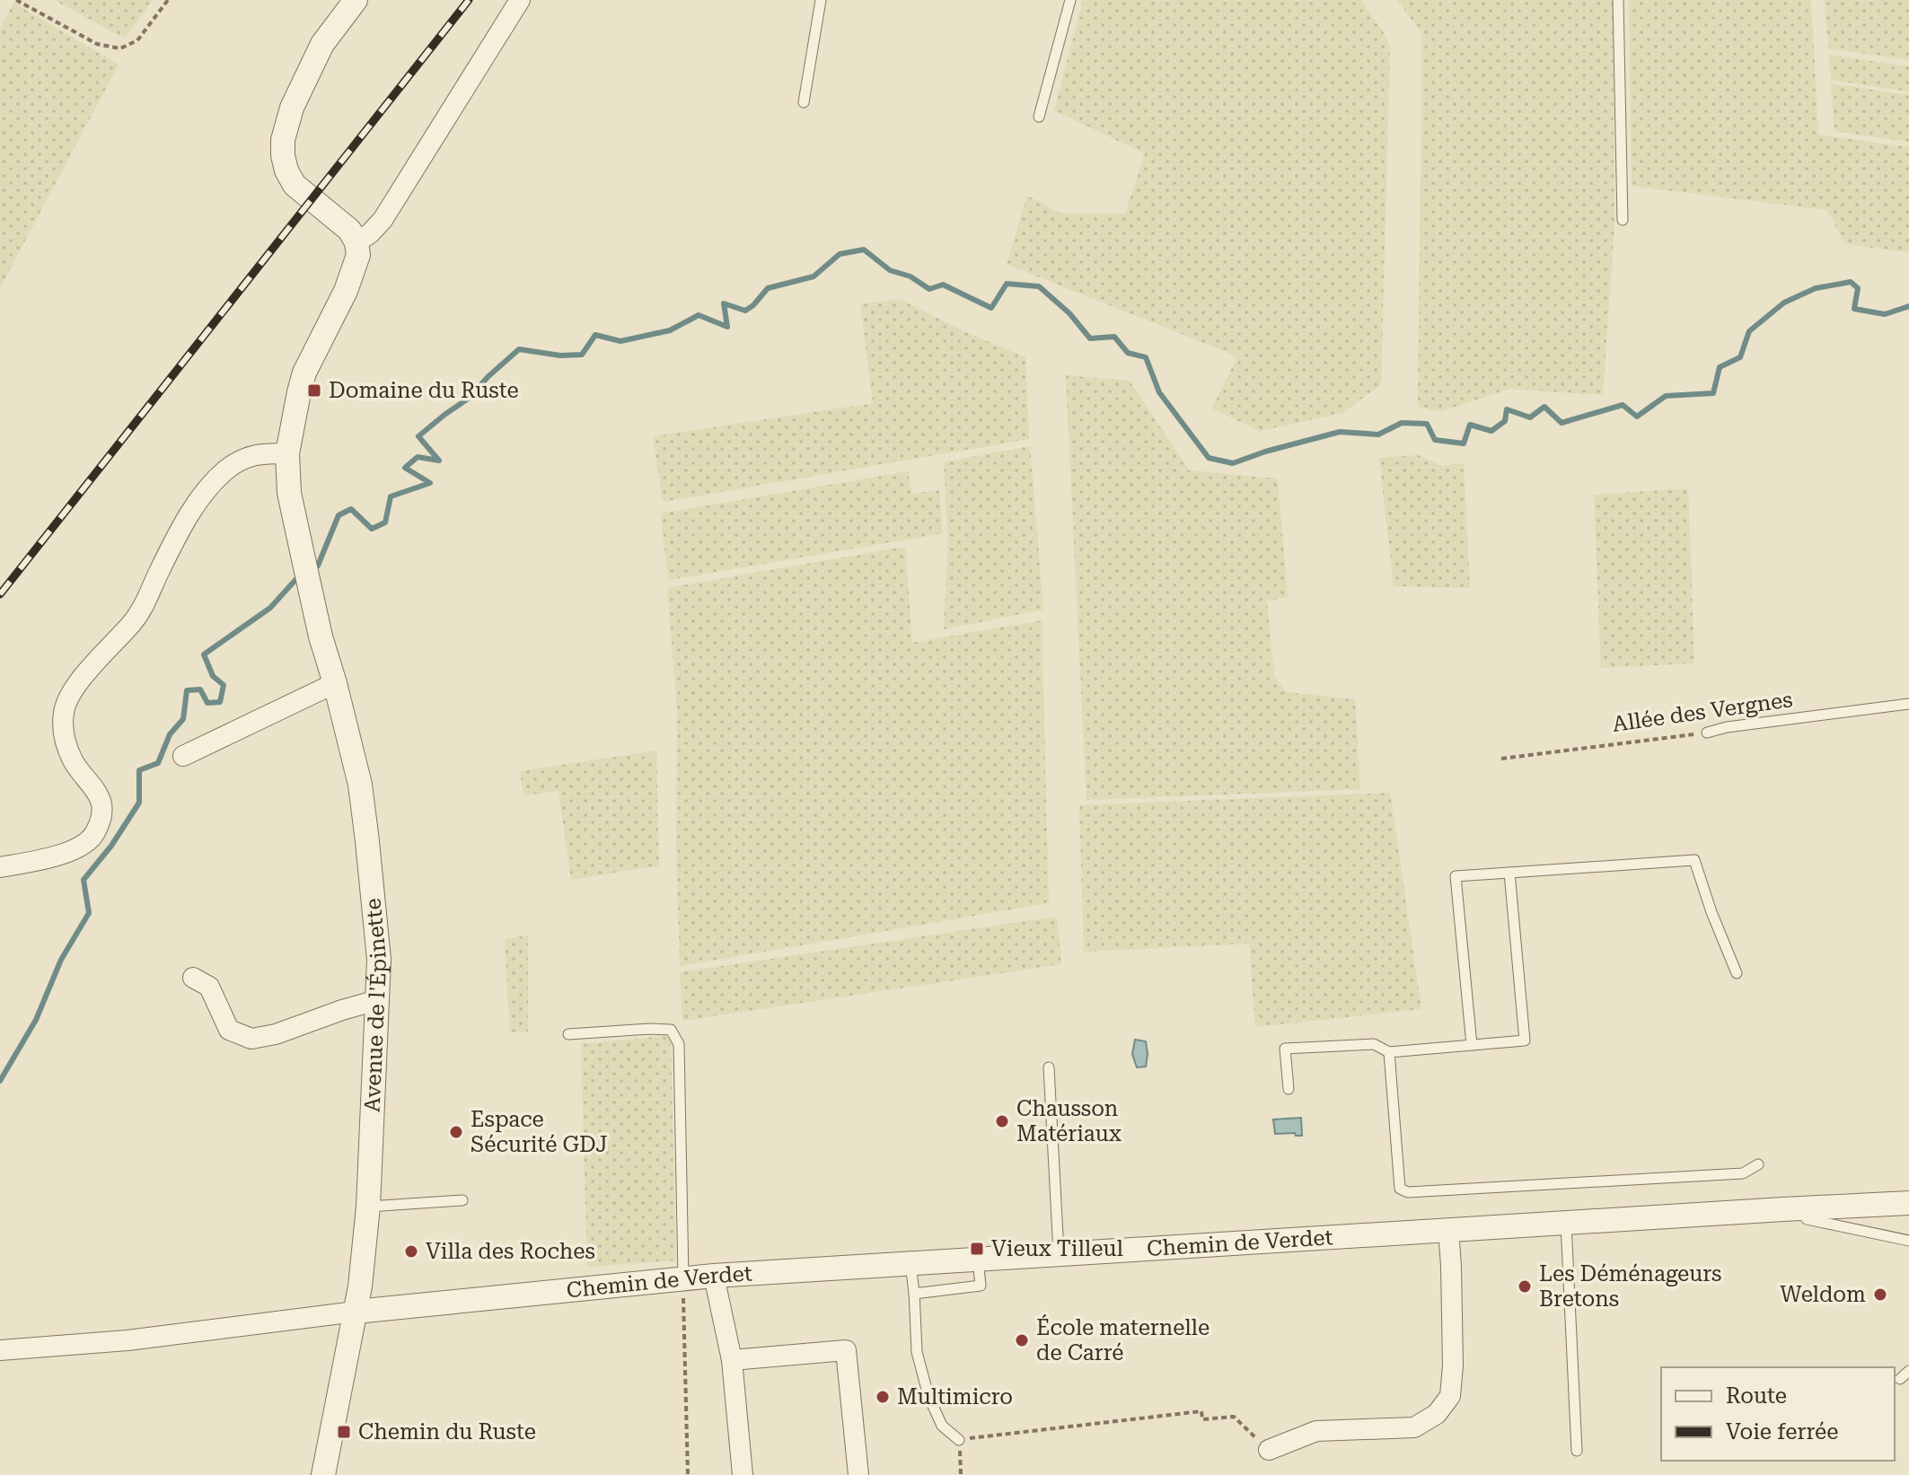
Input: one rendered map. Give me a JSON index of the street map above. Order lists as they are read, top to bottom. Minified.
{"streets":{"street":["Avenue de l'Épinette","Chemin de Verdet"],"lane":["Allée des Vergnes"]},"crossings":[["Avenue de l'Épinette","Chemin de Verdet"]],"places":{"transit":["Domaine du Ruste","Vieux Tilleul","Chemin du Ruste"],"other":["Chausson Matériaux","Espace Sécurité GDJ","Villa des Roches","Les Déménageurs Bretons","Weldom","École maternelle de Carré","Multimicro"]},"legend":["Route","Voie ferrée"]}
